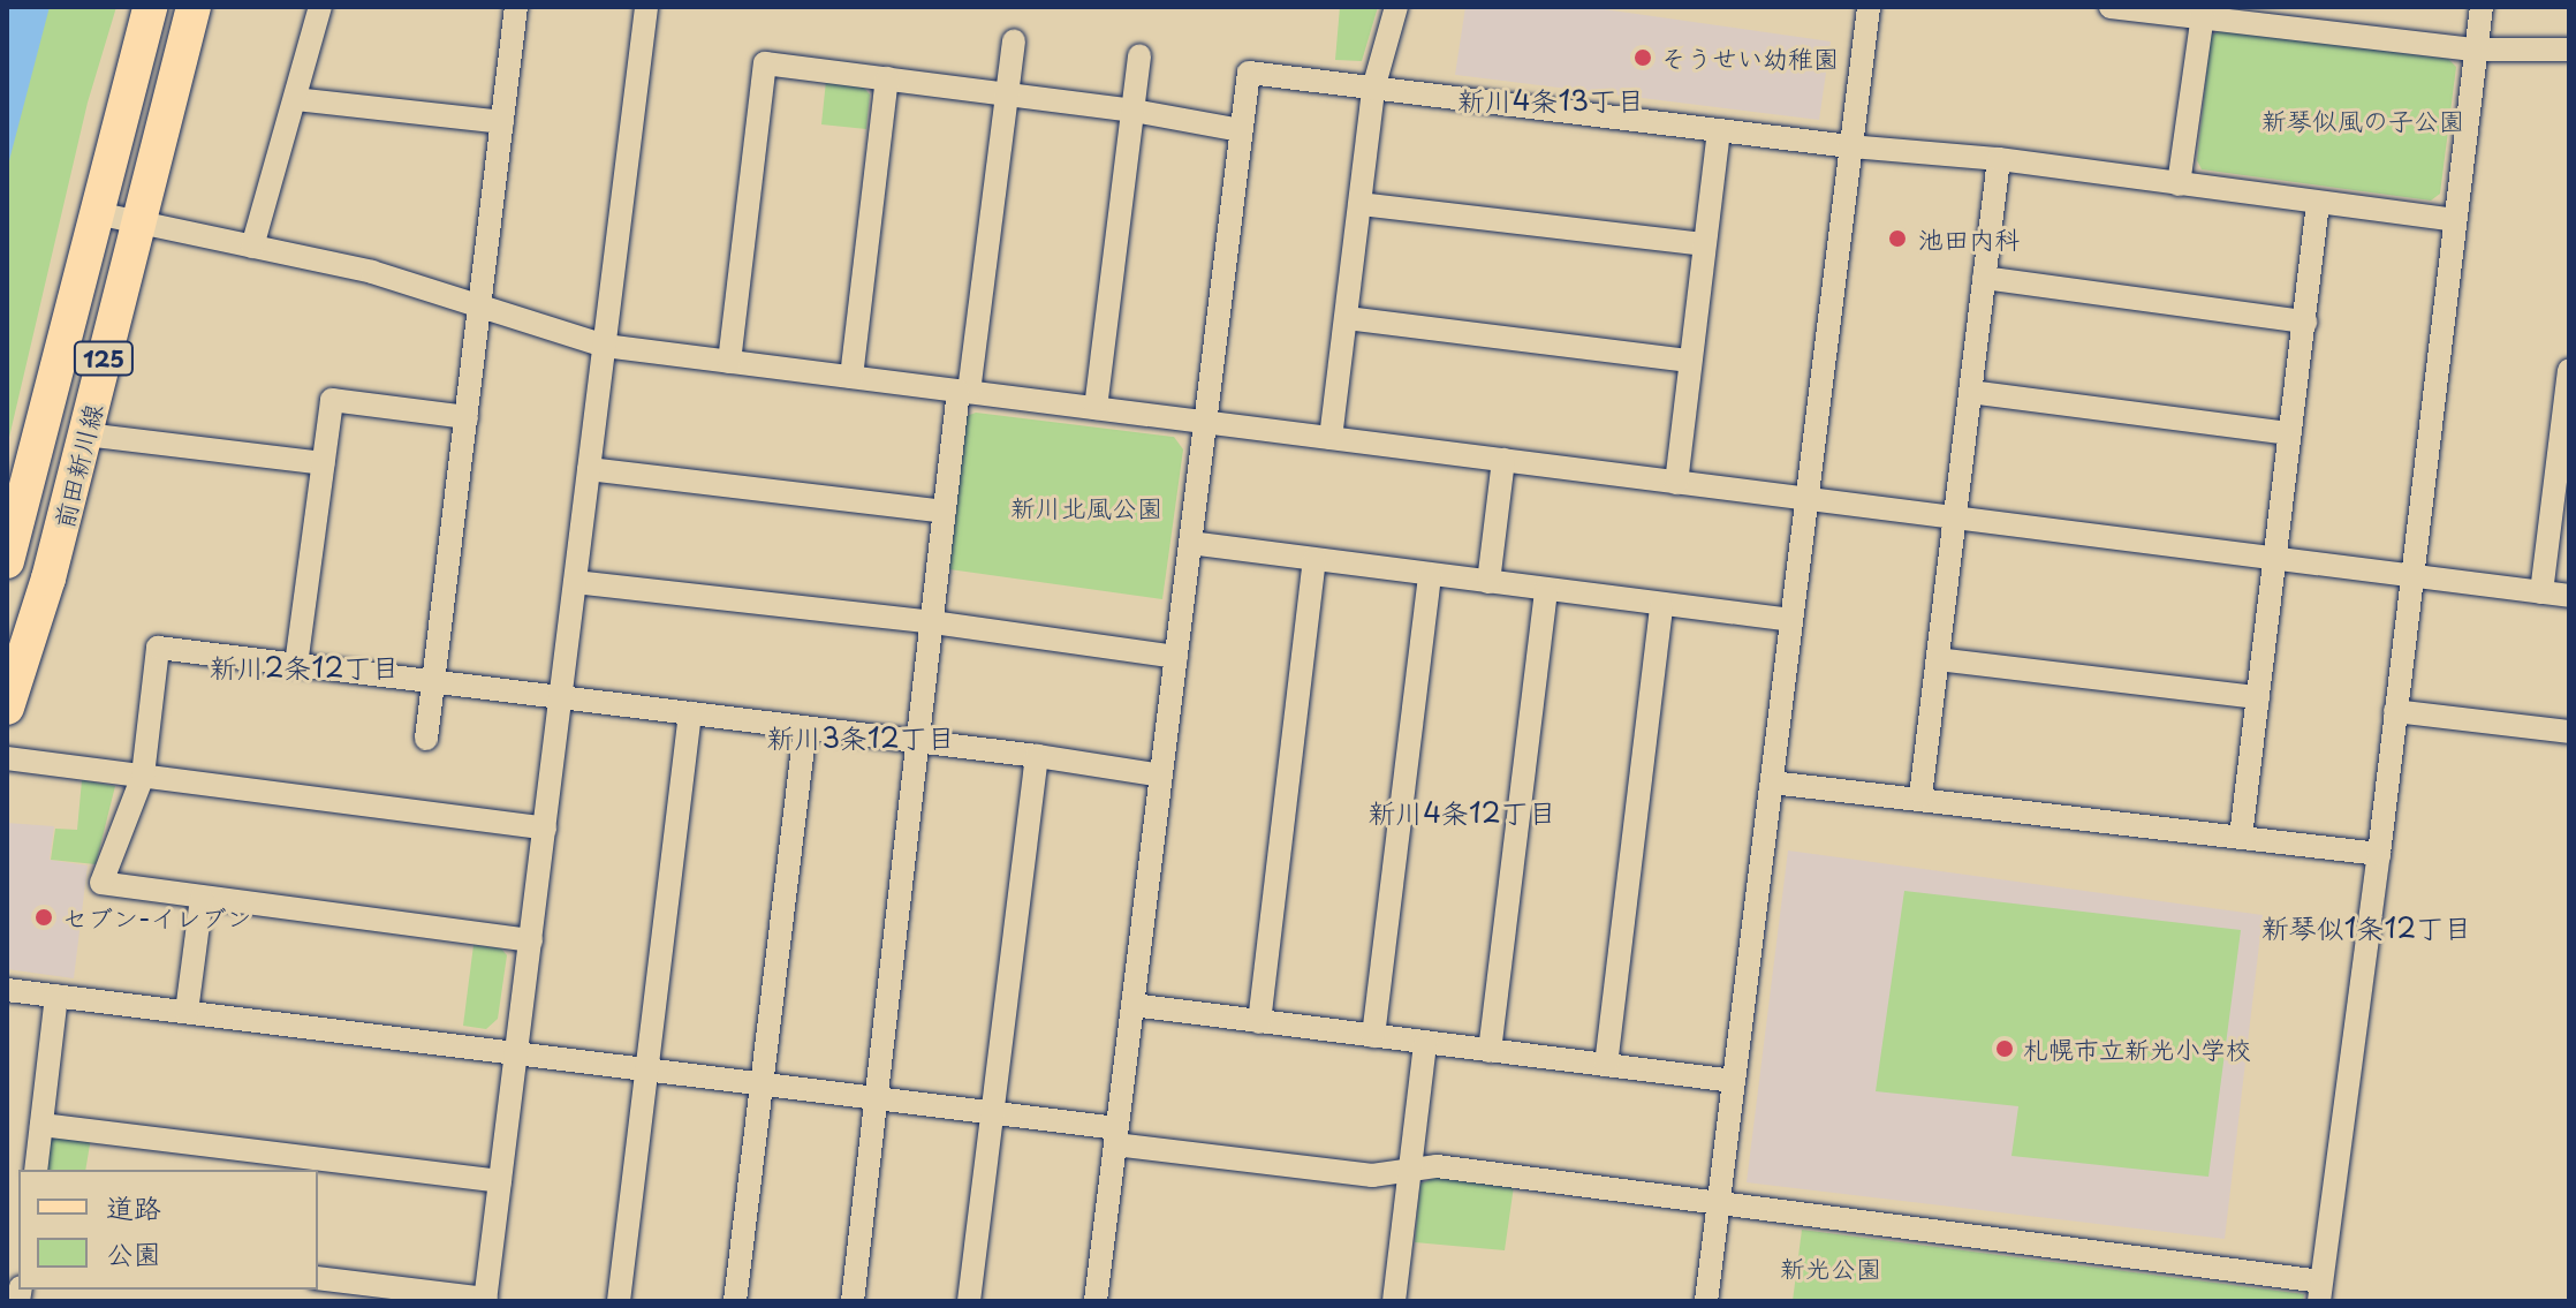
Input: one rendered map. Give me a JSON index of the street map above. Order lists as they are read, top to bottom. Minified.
{"streets":{"main road":["125","前田新川線"]},"districts":["新川4条13丁目","新川2条12丁目","新川3条12丁目","新川4条12丁目","新琴似1条12丁目"],"parks":["新琴似風の子公園","新川北風公園","新光公園"],"places":["そうせい幼稚園","池田内科","セブン-イレブン","札幌市立新光小学校"],"legend":["道路","公園"]}
